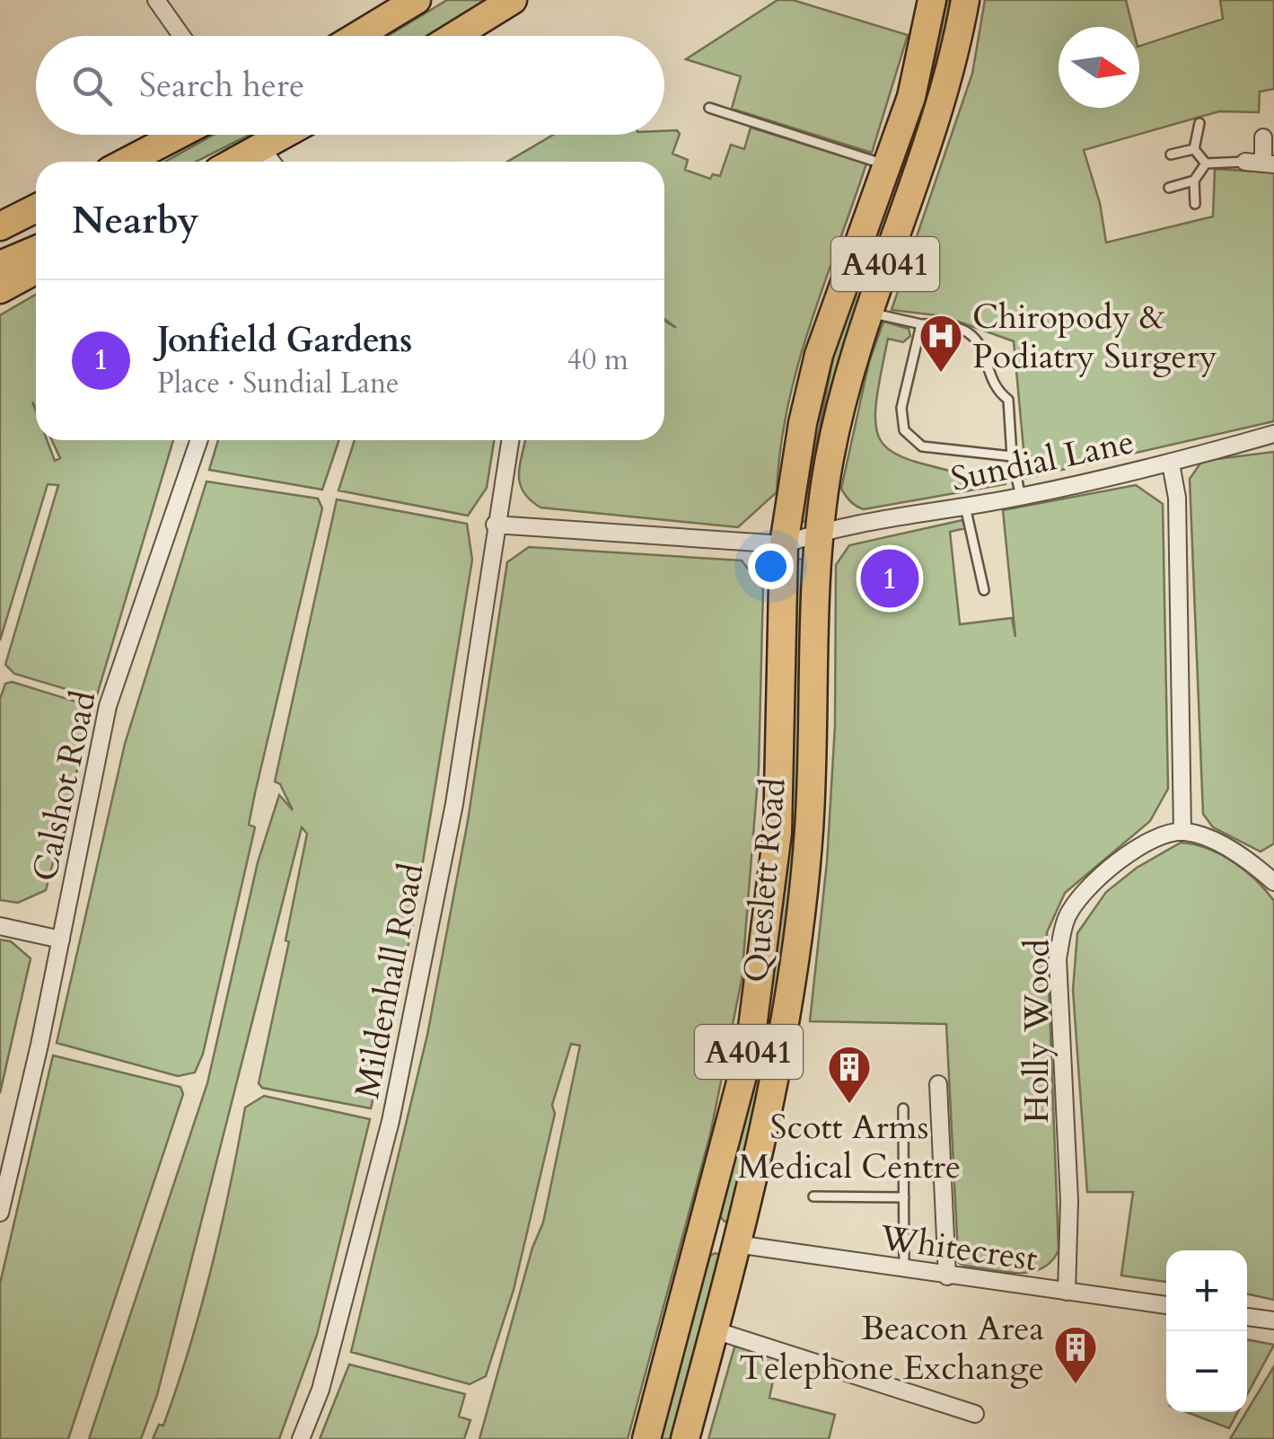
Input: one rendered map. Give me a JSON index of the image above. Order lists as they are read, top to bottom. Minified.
{"streets":{"highway":["A4041","Queslett Road"],"street":["Sundial Lane","Calshot Road","Mildenhall Road","Holly Wood","Whitecrest"]},"crossings":[["Sundial Lane","Queslett Road"],["Queslett Road","Whitecrest"],["Holly Wood","Whitecrest"]],"places":{"hospital":["Chiropody & Podiatry Surgery"],"building":["Scott Arms Medical Centre","Beacon Area Telephone Exchange"]},"north":"right","page":{"search":"Search here","heading":"Nearby","list":[{"mark":"1","name":"Jonfield Gardens","note":"Place · Sundial Lane","value":"40 m"}],"pins":"1","map_buttons":["+","−"]}}
